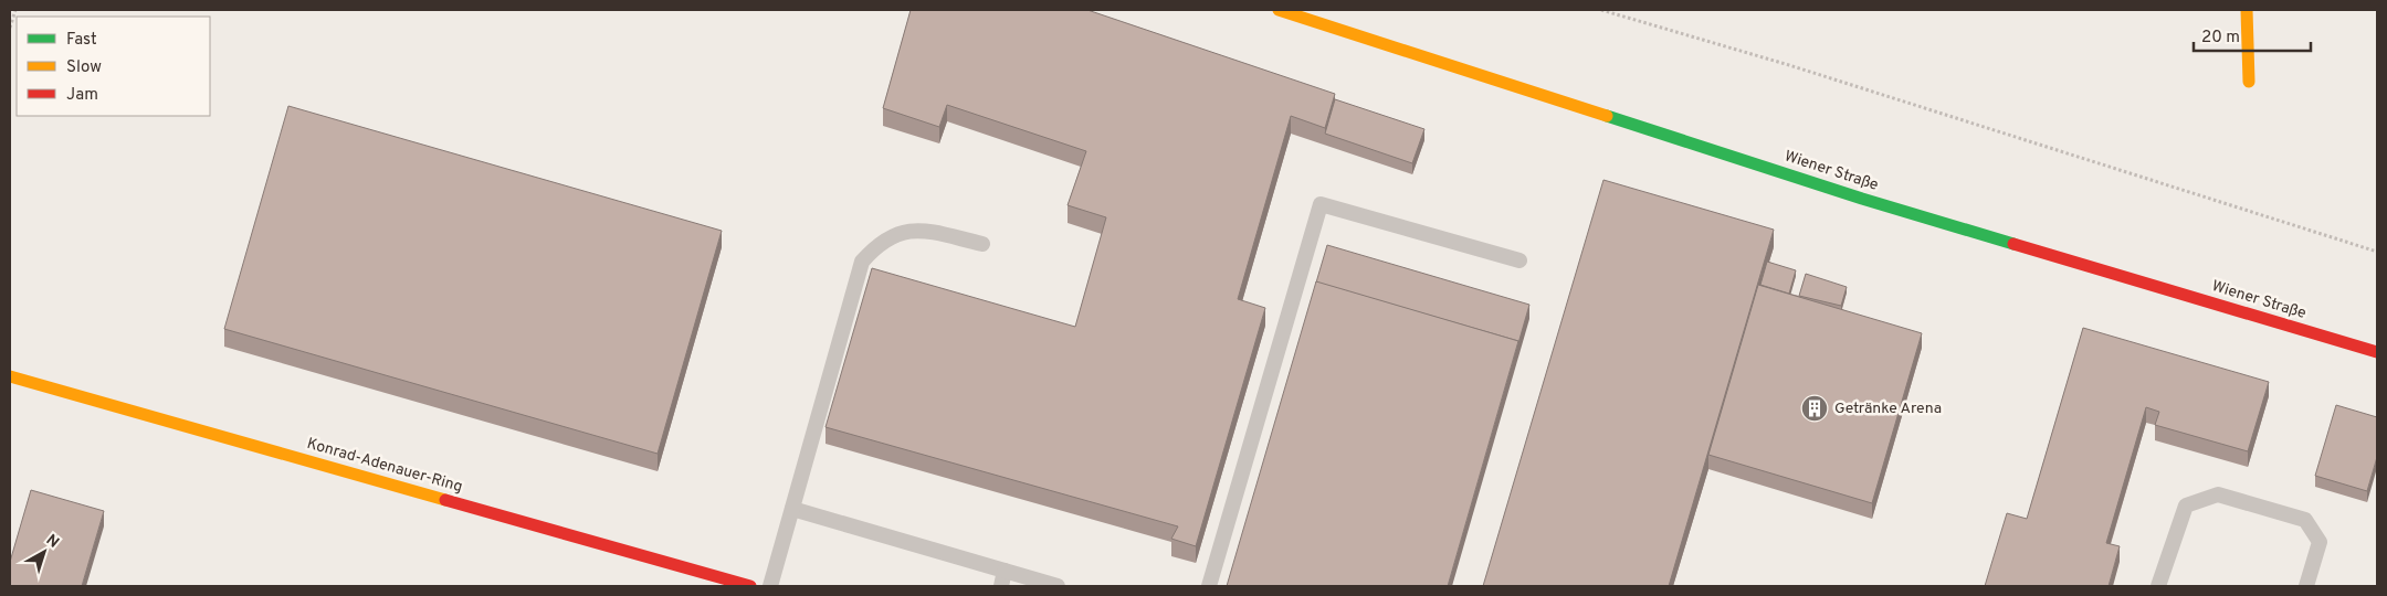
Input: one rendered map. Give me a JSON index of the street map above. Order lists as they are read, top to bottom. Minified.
{"streets":{"street":["Wiener Straße","Konrad-Adenauer-Ring"]},"places":{"building":["Getränke Arena"]},"legend":["Fast","Slow","Jam"],"scale_bar":"20 m","north":"top right"}
